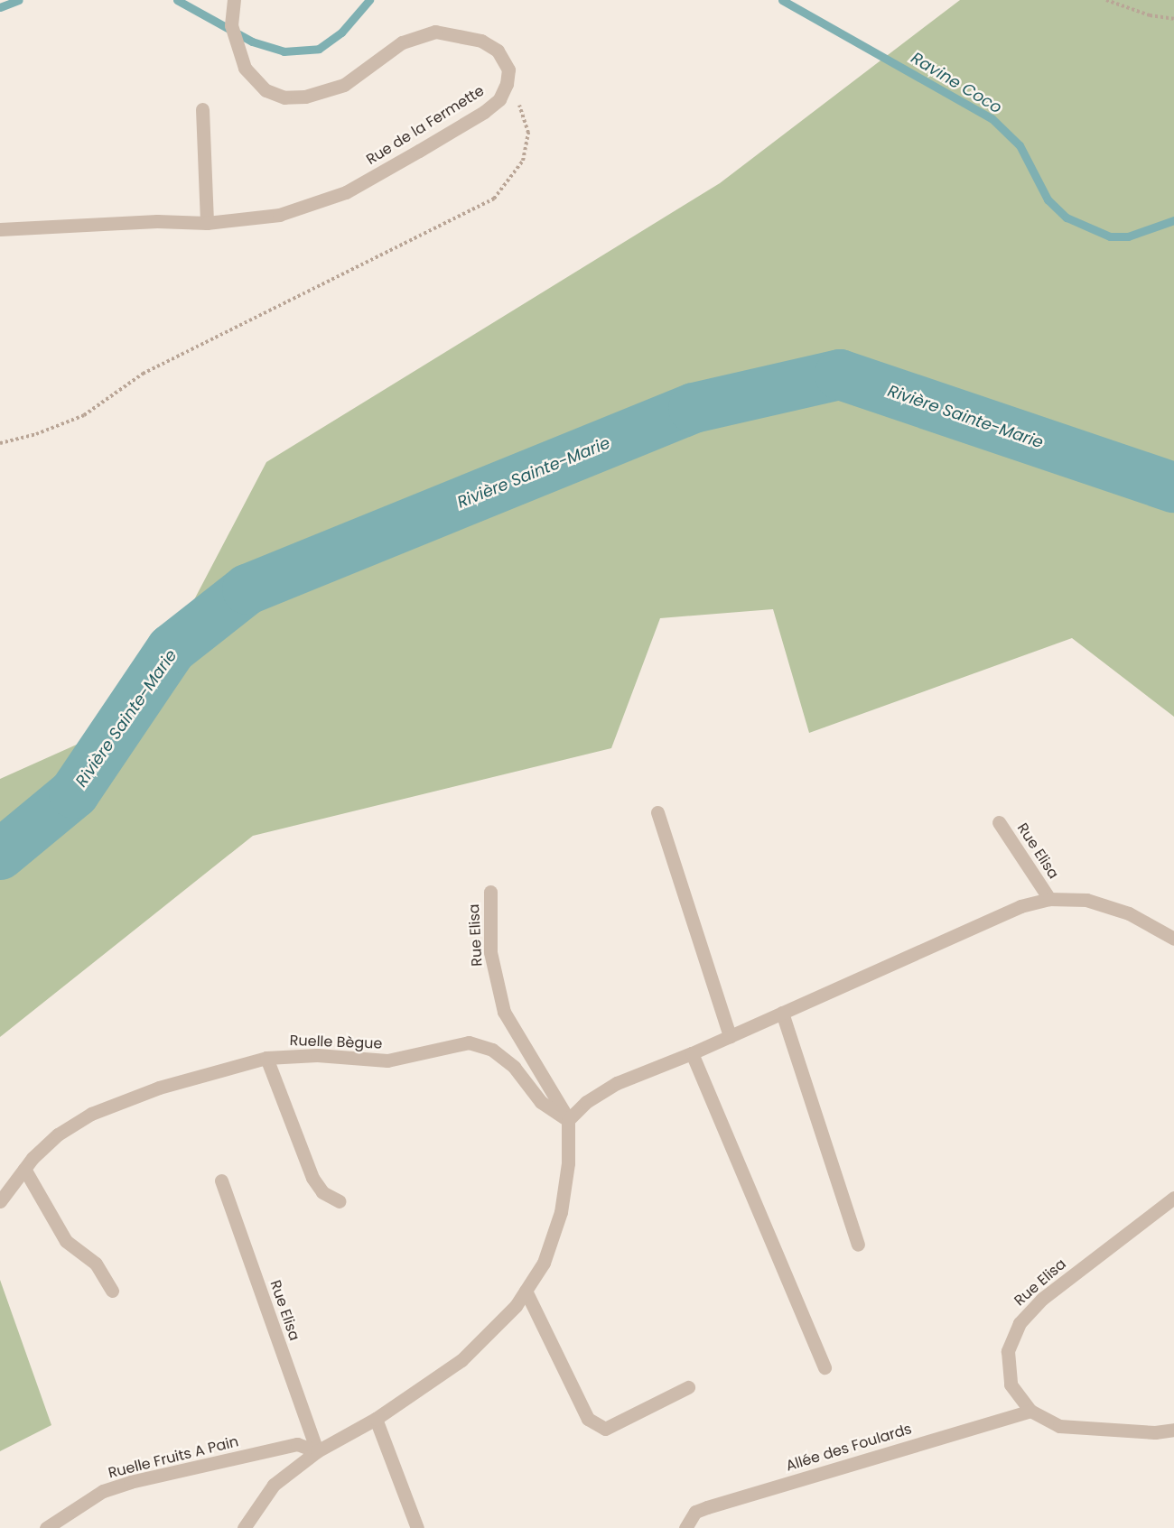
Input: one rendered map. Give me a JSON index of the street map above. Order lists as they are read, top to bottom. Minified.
{"streets":{"street":["Rue de la Fermette","Rue Elisa","Ruelle Bègue","Allée des Foulards","Ruelle Fruits A Pain"]},"crossings":[["Rue Elisa","Ruelle Bègue"],["Rue Elisa","Allée des Foulards"],["Rue Elisa","Ruelle Fruits A Pain"]],"water":["Ravine Coco","Rivière Sainte-Marie"]}
